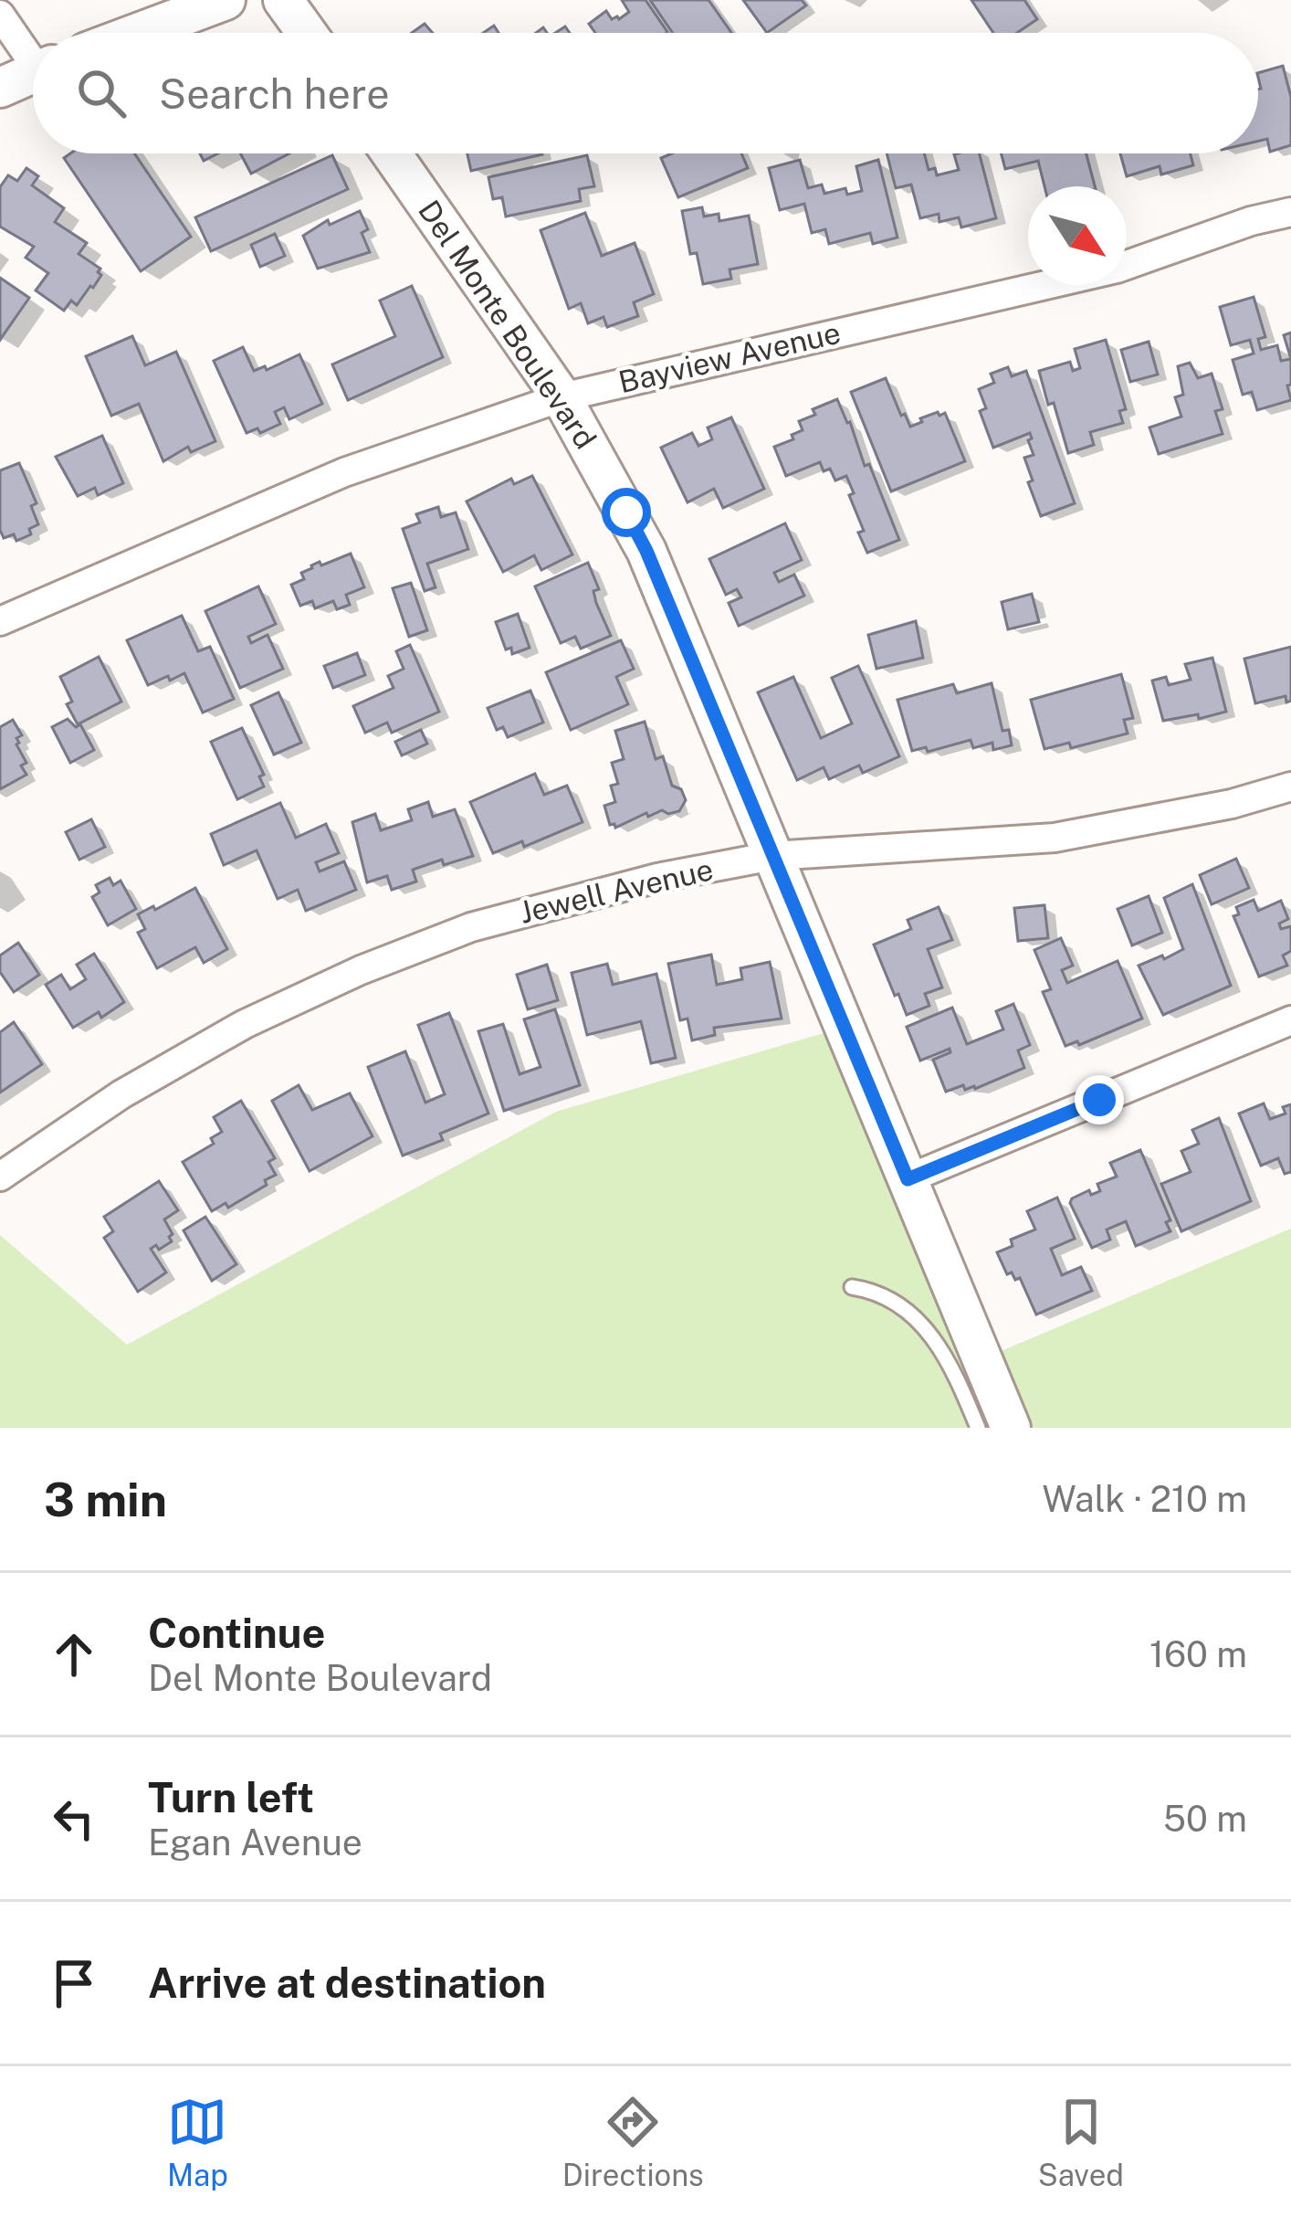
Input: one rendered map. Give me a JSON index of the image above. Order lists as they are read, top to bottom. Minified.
{"streets":{"street":["Del Monte Boulevard","Bayview Avenue","Jewell Avenue"]},"crossings":[["Del Monte Boulevard","Bayview Avenue"],["Del Monte Boulevard","Jewell Avenue"]],"north":"bottom right","page":{"search":"Search here","heading":["3 min","Walk · 210 m"],"list":[["Continue","Del Monte Boulevard","160 m"],["Turn left","Egan Avenue","50 m"],"Arrive at destination"],"nav":["Map","Directions","Saved"]}}
